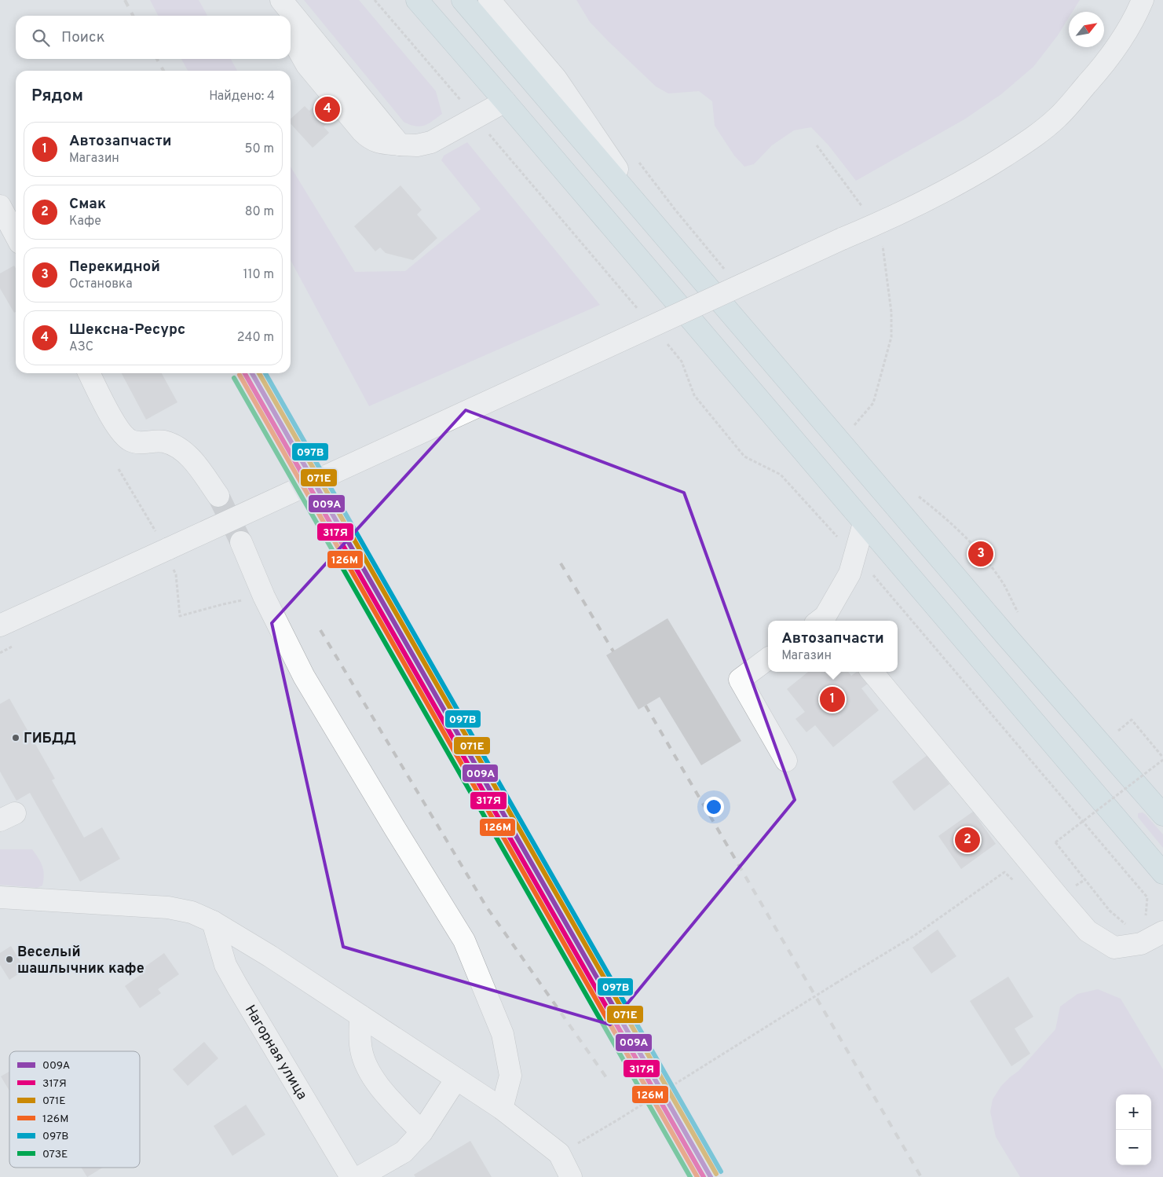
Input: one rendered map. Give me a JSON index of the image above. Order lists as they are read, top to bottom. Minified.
{"streets":{"street":["Нагорная улица"]},"places":["ГИБДД","Веселый шашлычник кафе"],"lines":["transit line 009А","transit line 317Я","transit line 071Е","transit line 097В","transit line 126М","transit line 073Е"],"legend":["009А","317Я","071Е","126М","097В","073Е"],"north":"top right","page":{"search":"Поиск","heading":["Рядом","Найдено: 4"],"pins":["4","3","1","2"],"list":[{"mark":"1","name":"Автозапчасти","note":"Магазин","value":"50 m"},{"mark":"2","name":"Смак","note":"Кафе","value":"80 m"},{"mark":"3","name":"Перекидной","note":"Остановка","value":"110 m"},{"mark":"4","name":"Шексна-Ресурс","note":"АЗС","value":"240 m"}],"popup":["Автозапчасти","Магазин"],"map_buttons":["+","−"]}}
